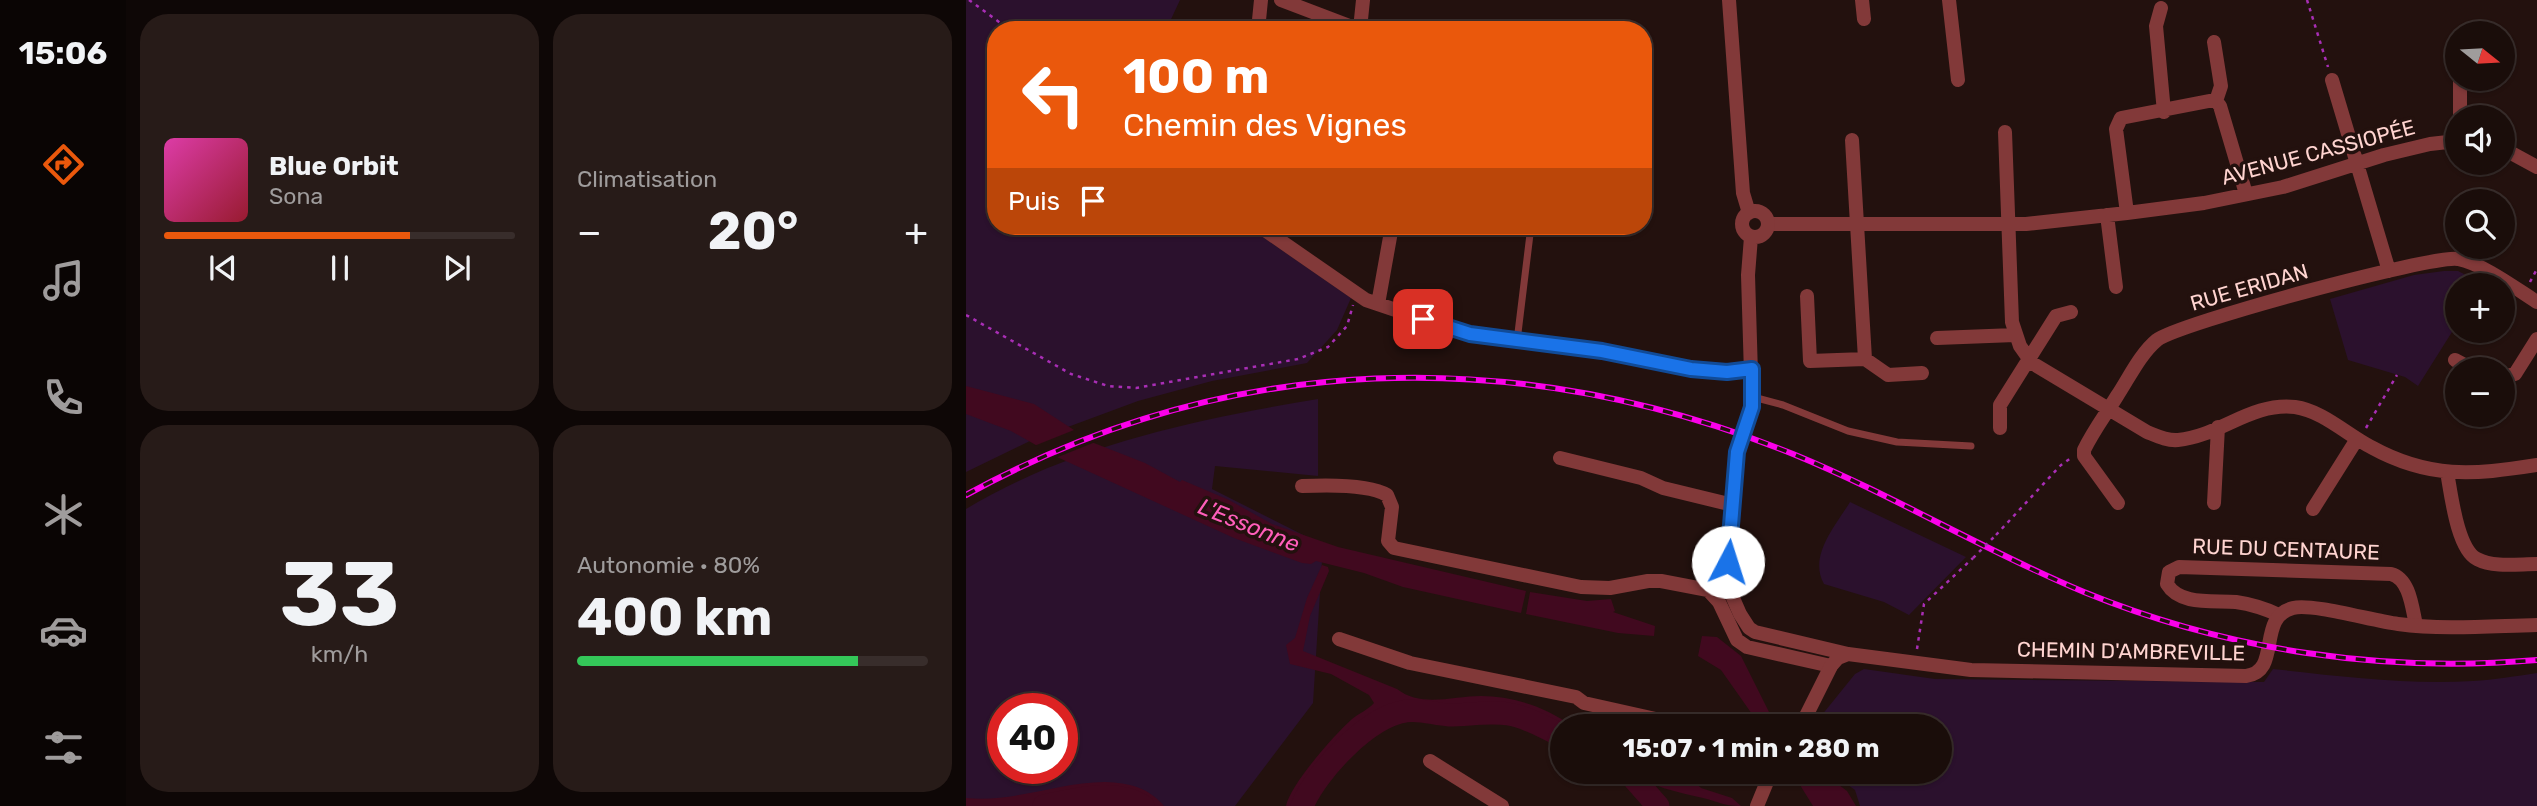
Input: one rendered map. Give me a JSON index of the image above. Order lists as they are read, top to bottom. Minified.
{"streets":{"street":["AVENUE CASSIOPÉE","RUE ERIDAN","RUE DU CENTAURE","CHEMIN D'AMBREVILLE"]},"crossings":[["RUE DU CENTAURE","CHEMIN D'AMBREVILLE"]],"water":["L'Essonne"],"north":"right","page":{"tabs":"15:06","tile":["Climatisation",["33","km/h"],["Autonomie · 80%","400 km"]],"map_buttons":["+","−"],"turn":["100 m","Chemin des Vignes"],"song":["Blue Orbit","Sona"],"then":"Puis","heat":["−","20°","+"],"limit":"40","trip":"15:07 · 1 min · 280 m"}}
